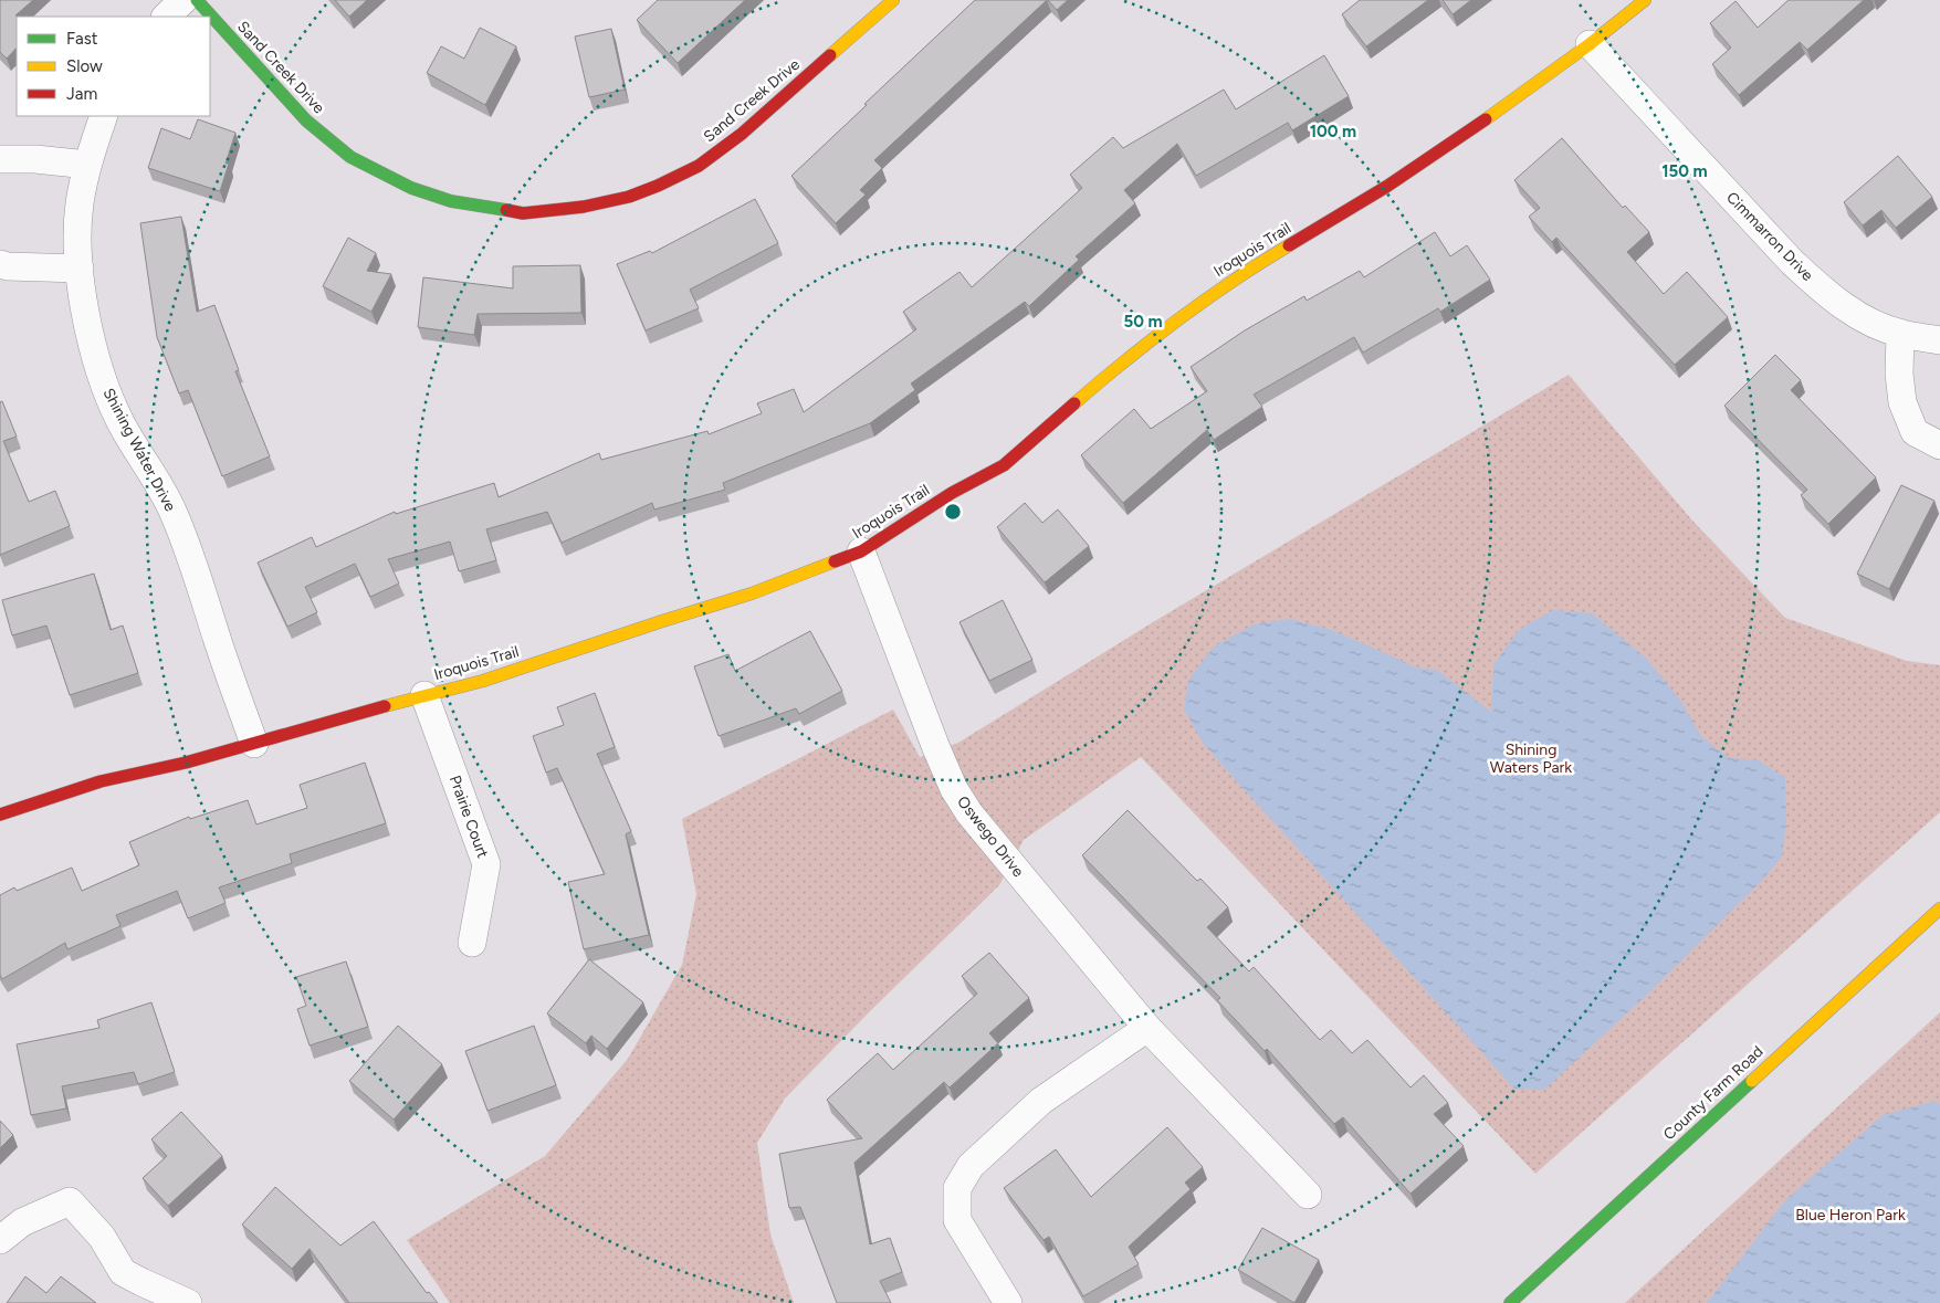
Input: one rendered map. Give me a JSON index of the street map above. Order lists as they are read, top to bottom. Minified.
{"streets":{"street":["Sand Creek Drive","Cimmarron Drive","Iroquois Trail","Shining Water Drive","Prairie Court","Oswego Drive","County Farm Road"]},"crossings":[["Cimmarron Drive","Iroquois Trail"],["Iroquois Trail","Shining Water Drive"],["Iroquois Trail","Prairie Court"],["Iroquois Trail","Oswego Drive"]],"parks":["Shining Waters Park","Blue Heron Park"],"legend":["Fast","Slow","Jam"],"rings":["100 m","150 m","50 m"]}
